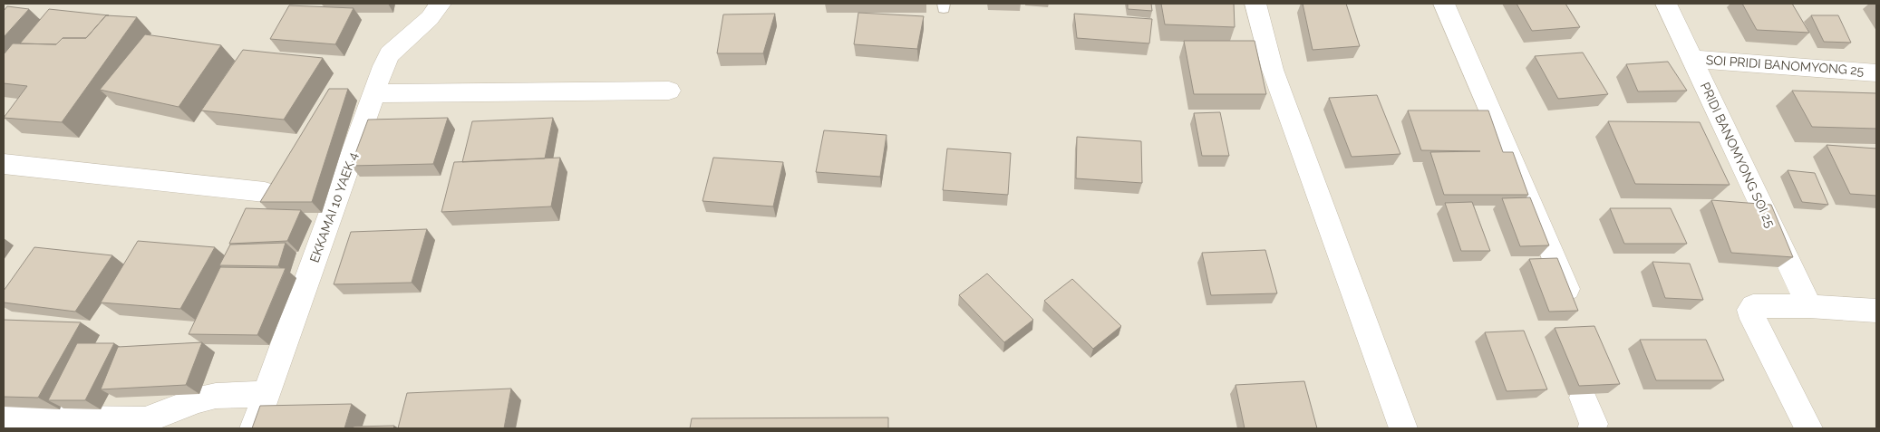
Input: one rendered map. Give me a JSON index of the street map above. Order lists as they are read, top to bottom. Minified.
{"streets":{"street":["SOI PRIDI BANOMYONG 25","PRIDI BANOMYONG SOI 25","EKKAMAI 10 YAEK 4"]},"crossings":[["SOI PRIDI BANOMYONG 25","PRIDI BANOMYONG SOI 25"]]}
